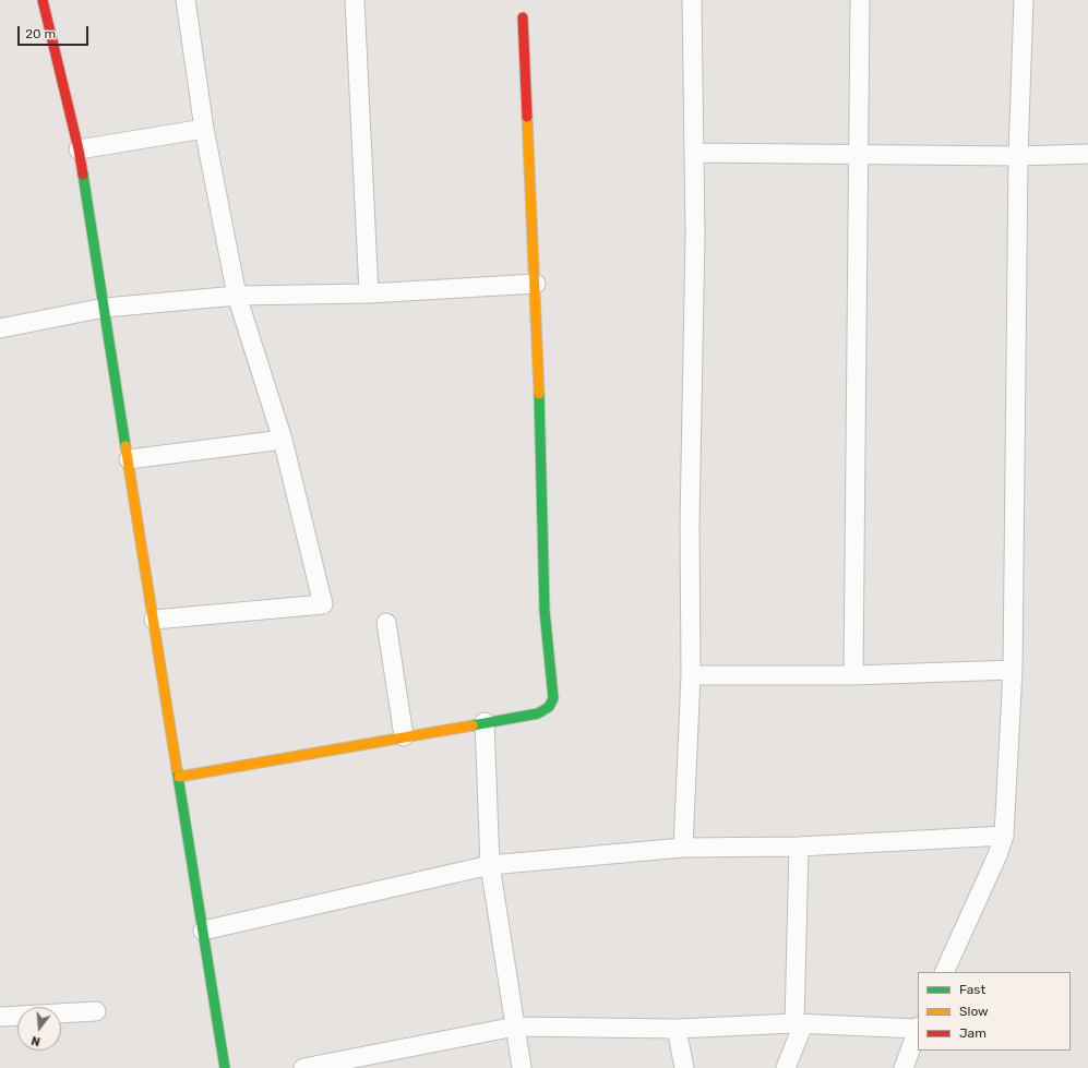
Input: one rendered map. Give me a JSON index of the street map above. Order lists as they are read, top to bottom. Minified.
{"legend":["Fast","Slow","Jam"],"scale_bar":"20 m","north":"bottom"}
